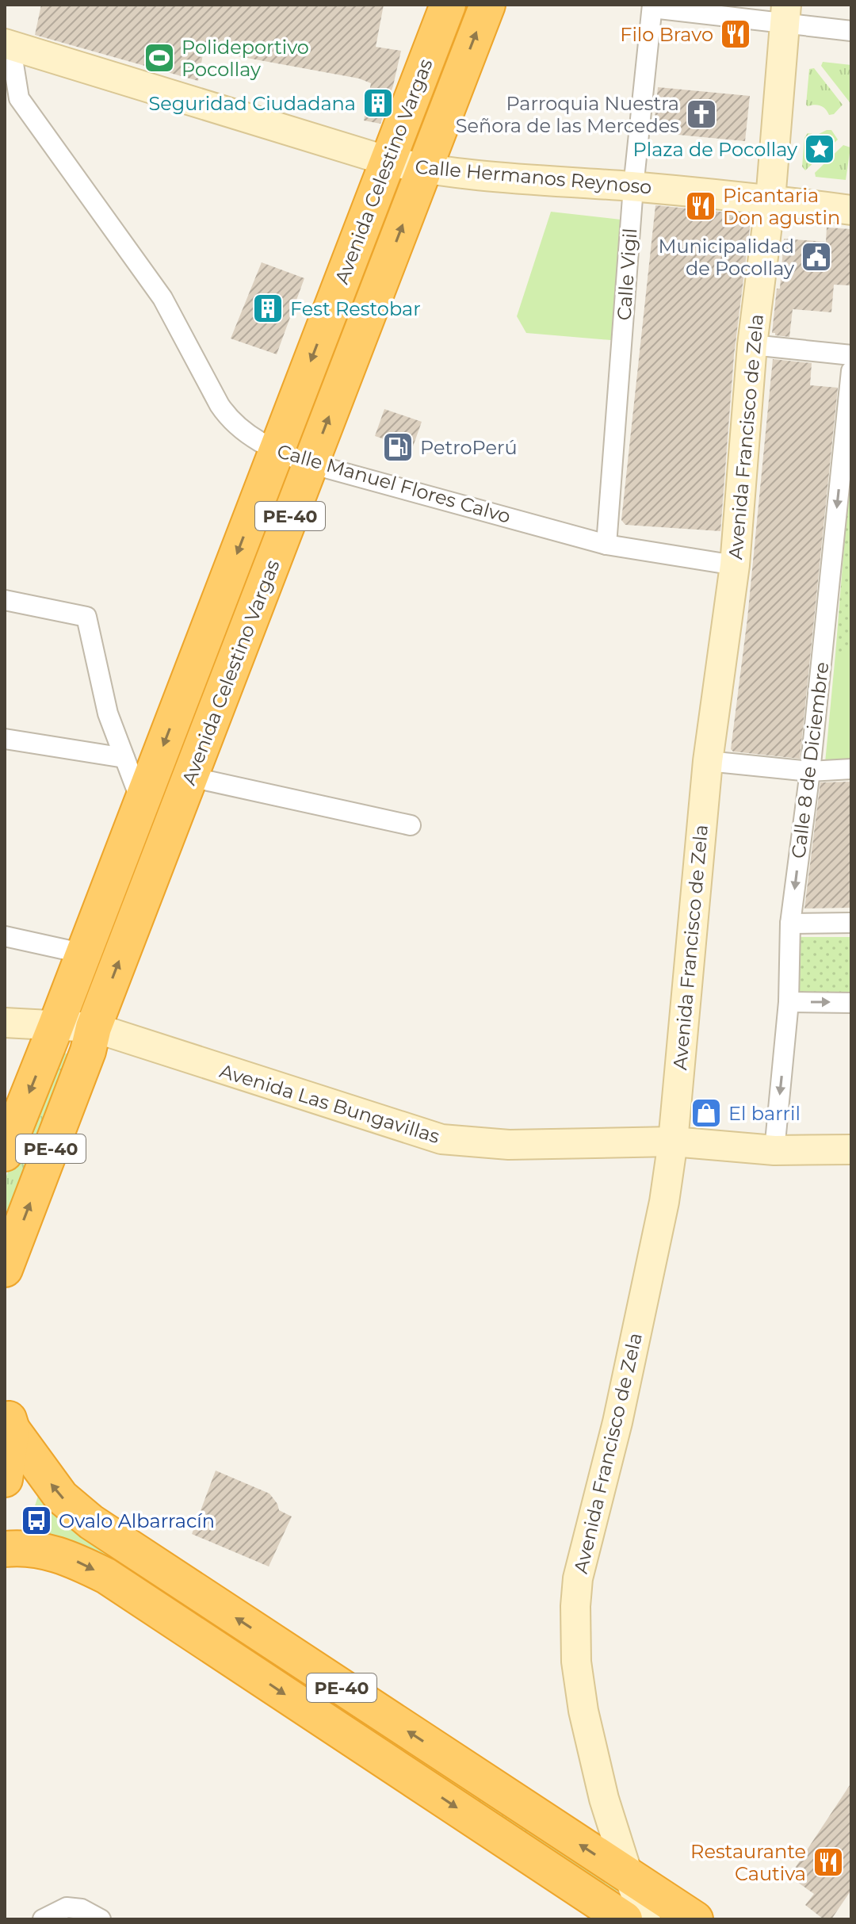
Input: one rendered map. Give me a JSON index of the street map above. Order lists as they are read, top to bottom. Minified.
{"streets":{"highway":["Avenida Celestino Vargas","PE-40"],"street":["Calle Hermanos Reynoso","Calle Vigil","Avenida Francisco de Zela","Calle Manuel Flores Calvo","Calle 8 de Diciembre","Avenida Las Bungavillas"]},"crossings":[["Avenida Celestino Vargas","Calle Hermanos Reynoso"],["Avenida Celestino Vargas","Calle Manuel Flores Calvo"],["Avenida Celestino Vargas","Avenida Las Bungavillas"],["Calle Hermanos Reynoso","Calle Vigil"],["Calle Hermanos Reynoso","Avenida Francisco de Zela"],["Calle Hermanos Reynoso","Calle Manuel Flores Calvo"],["Calle Vigil","Calle Manuel Flores Calvo"],["Avenida Francisco de Zela","Calle Manuel Flores Calvo"],["Avenida Francisco de Zela","PE-40"],["Avenida Francisco de Zela","Avenida Las Bungavillas"],["Calle 8 de Diciembre","Avenida Las Bungavillas"]],"one_way":["Calle 8 de Diciembre"],"places":{"restaurant":["Filo Bravo","Picantaria Don agustin","Restaurante Cautiva"],"sports":["Polideportivo Pocollay"],"building":["Seguridad Ciudadana","Fest Restobar"],"church":["Parroquia Nuestra Señora de las Mercedes"],"place":["Plaza de Pocollay"],"public building":["Municipalidad de Pocollay"],"fuel station":["PetroPerú"],"shop":["El barril"],"bus stop":["Ovalo Albarracín"]}}
